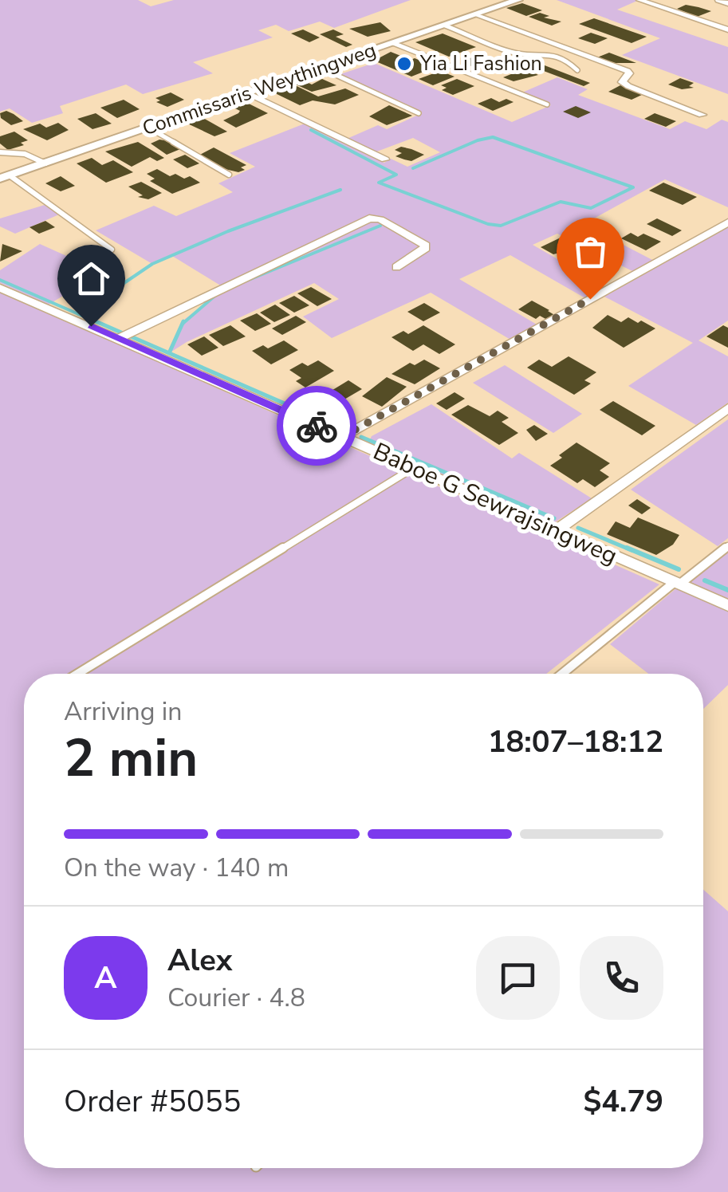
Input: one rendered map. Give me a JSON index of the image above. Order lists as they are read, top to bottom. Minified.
{"streets":{"main road":["Commissaris Weythingweg"],"street":["Baboe G Sewrajsingweg"]},"places":["Yia Li Fashion"],"page":{"heading":["2 min","Arriving in","18:07–18:12"],"panel":["Alex","Courier · 4.8","Order #5055","$4.79"],"bar":"On the way · 140 m","round":"A"}}
